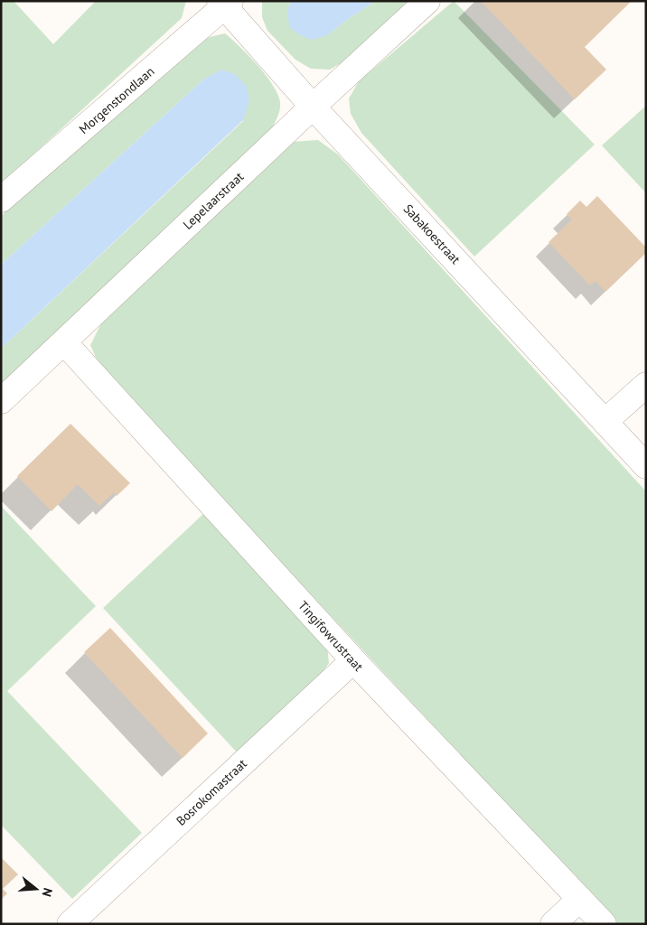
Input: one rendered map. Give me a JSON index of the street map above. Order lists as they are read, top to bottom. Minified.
{"streets":{"street":["Morgenstondlaan","Lepelaarstraat","Sabakoestraat","Tingifowrustraat","Bosrokomastraat"]},"crossings":[["Morgenstondlaan","Sabakoestraat"],["Lepelaarstraat","Sabakoestraat"],["Lepelaarstraat","Tingifowrustraat"],["Tingifowrustraat","Bosrokomastraat"]],"north":"right"}
